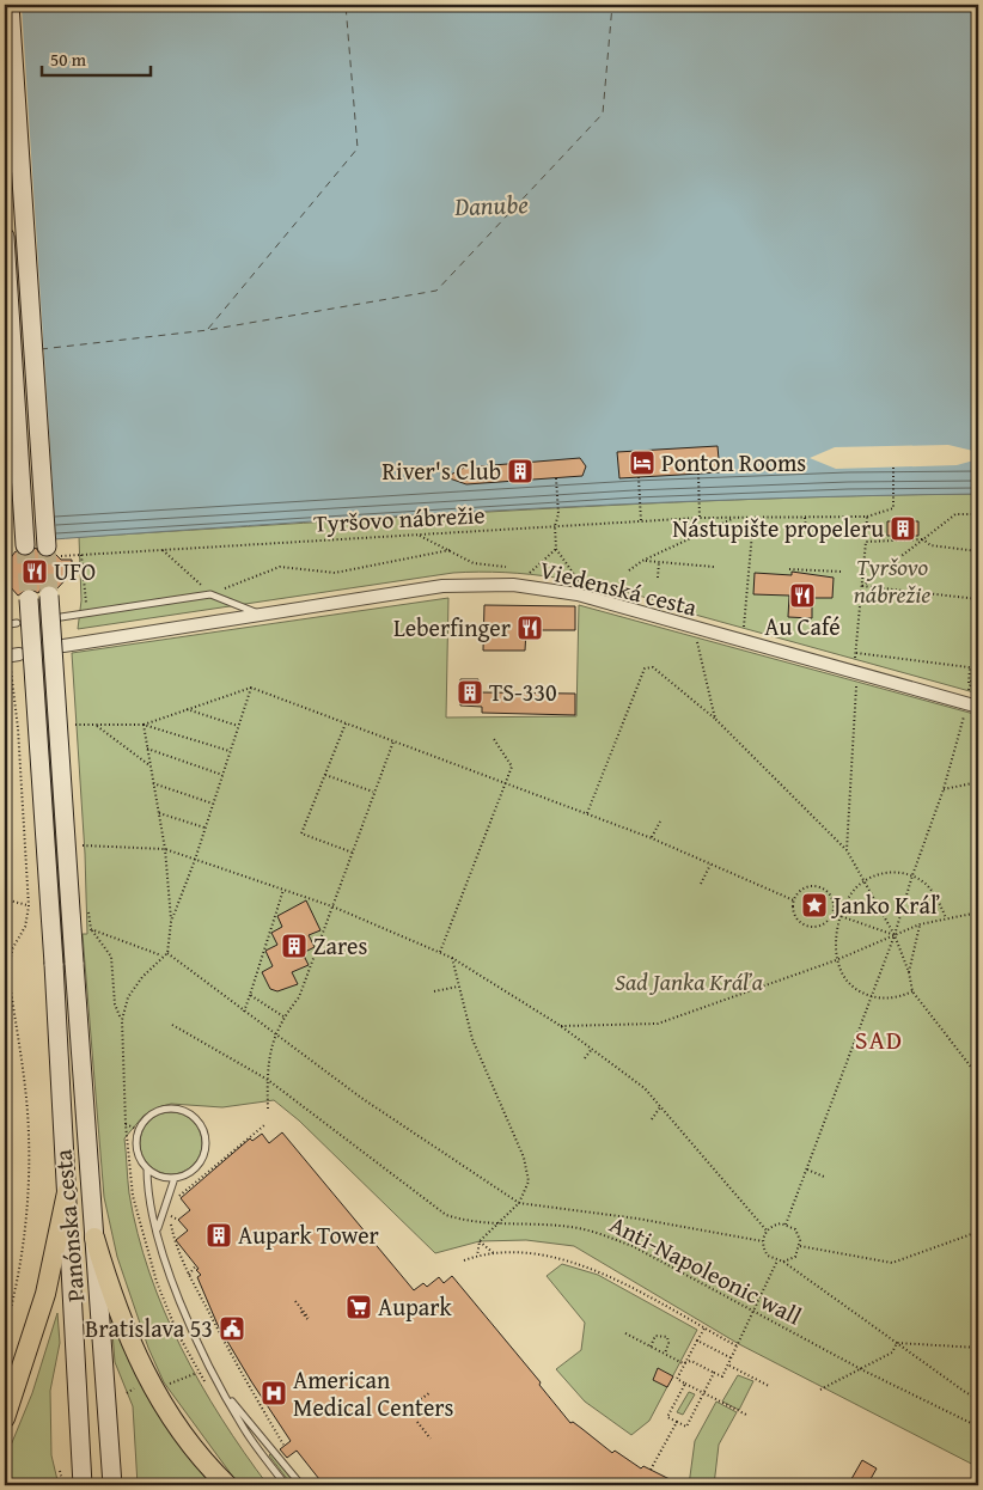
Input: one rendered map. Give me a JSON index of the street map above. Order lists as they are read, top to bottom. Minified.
{"streets":{"main road":["Panónska cesta"],"street":["Viedenská cesta"],"path":["Tyršovo nábrežie","Anti-Napoleonic wall"]},"districts":["SAD"],"water":["Danube"],"parks":["Tyršovo nábrežie","Sad Janka Kráľa"],"places":{"hotel":["Ponton Rooms"],"building":["River's Club","Nástupište propeleru","TS-330","Zares","Aupark Tower"],"restaurant":["UFO","Au Café","Leberfinger"],"place":["Janko Kráľ"],"supermarket":["Aupark"],"public building":["Bratislava 53"],"hospital":["American Medical Centers"]},"scale_bar":"50 m"}
